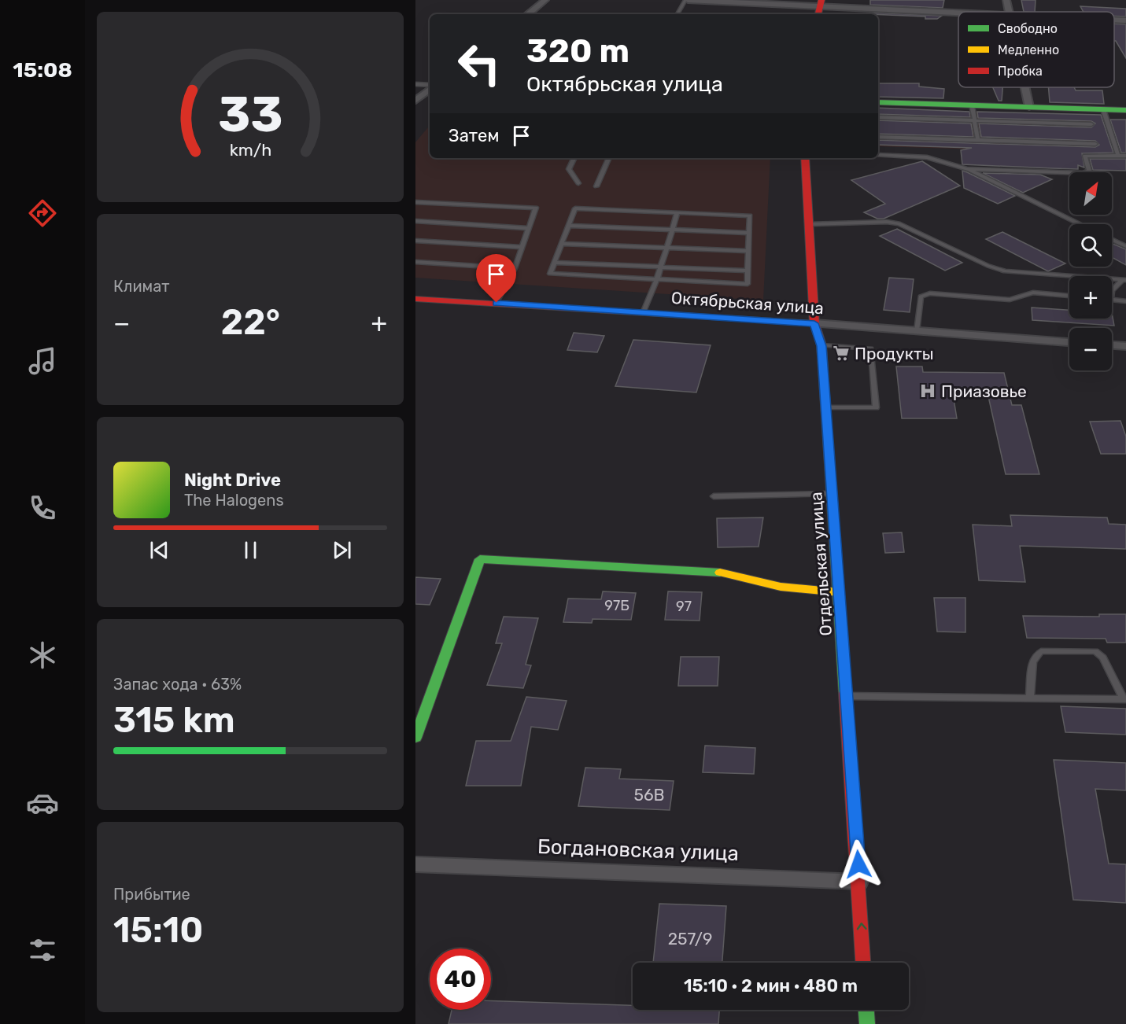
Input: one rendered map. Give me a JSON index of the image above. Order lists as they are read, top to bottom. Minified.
{"streets":{"street":["Октябрьская улица","Отдельская улица","Богдановская улица"]},"crossings":[["Октябрьская улица","Отдельская улица"],["Отдельская улица","Богдановская улица"]],"places":{"supermarket":["Продукты"],"hospital":["Приазовье"]},"house_numbers":["97Б","97","56В","257/9"],"legend":["Свободно","Медленно","Пробка"],"north":"top right","page":{"tabs":"15:08","turn":["320 m","Октябрьская улица"],"then":"Затем","map_buttons":["+","−"],"tile":["Климат",["Запас хода · 63%","315 km"],["Прибытие","15:10"]],"heat":["−","22°","+"],"song":["Night Drive","The Halogens"],"limit":"40","trip":"15:10 · 2 мин · 480 m","gauge":["33","km/h"]}}
